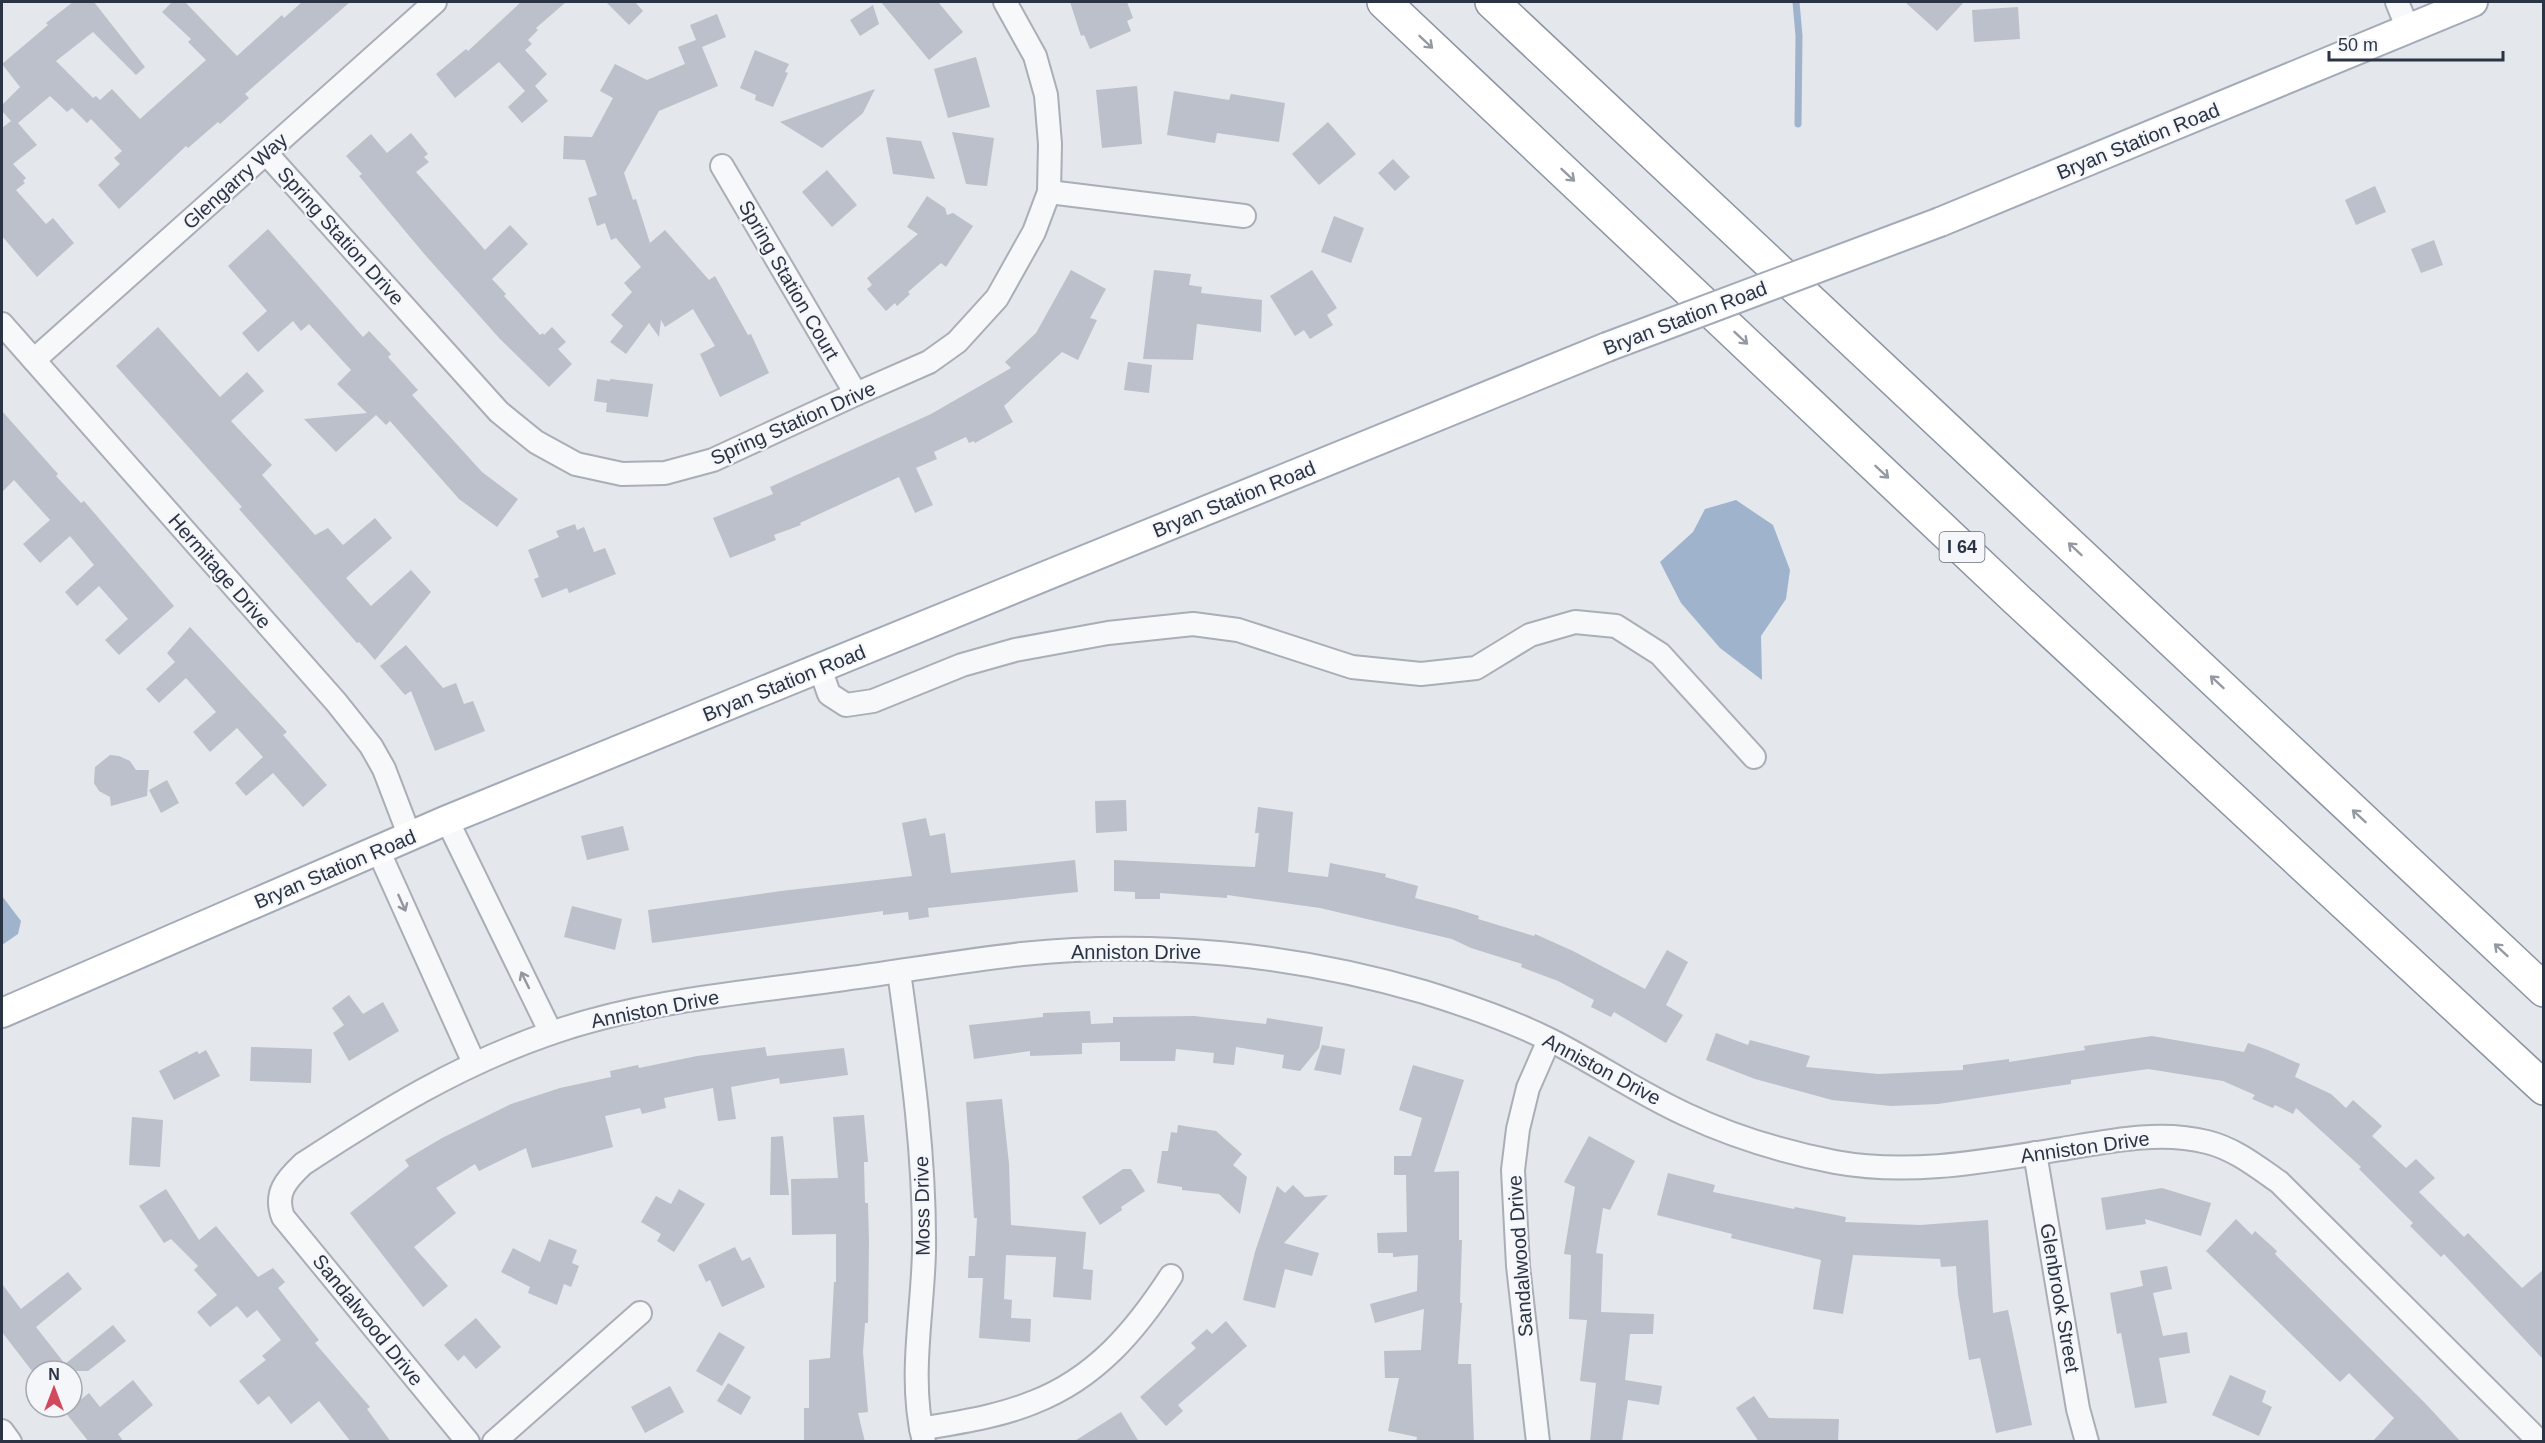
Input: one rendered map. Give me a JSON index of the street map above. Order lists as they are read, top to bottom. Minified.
{"streets":{"highway":["I 64"],"main road":["Bryan Station Road"],"street":["Glengarry Way","Spring Station Drive","Spring Station Court","Hermitage Drive","Anniston Drive","Moss Drive","Sandalwood Drive","Glenbrook Street"]},"crossings":[["Bryan Station Road","Hermitage Drive"],["Glengarry Way","Spring Station Drive"],["Glengarry Way","Hermitage Drive"],["Spring Station Drive","Spring Station Court"],["Anniston Drive","Moss Drive"],["Anniston Drive","Sandalwood Drive"],["Anniston Drive","Glenbrook Street"]],"scale_bar":"50 m","north":"top"}
